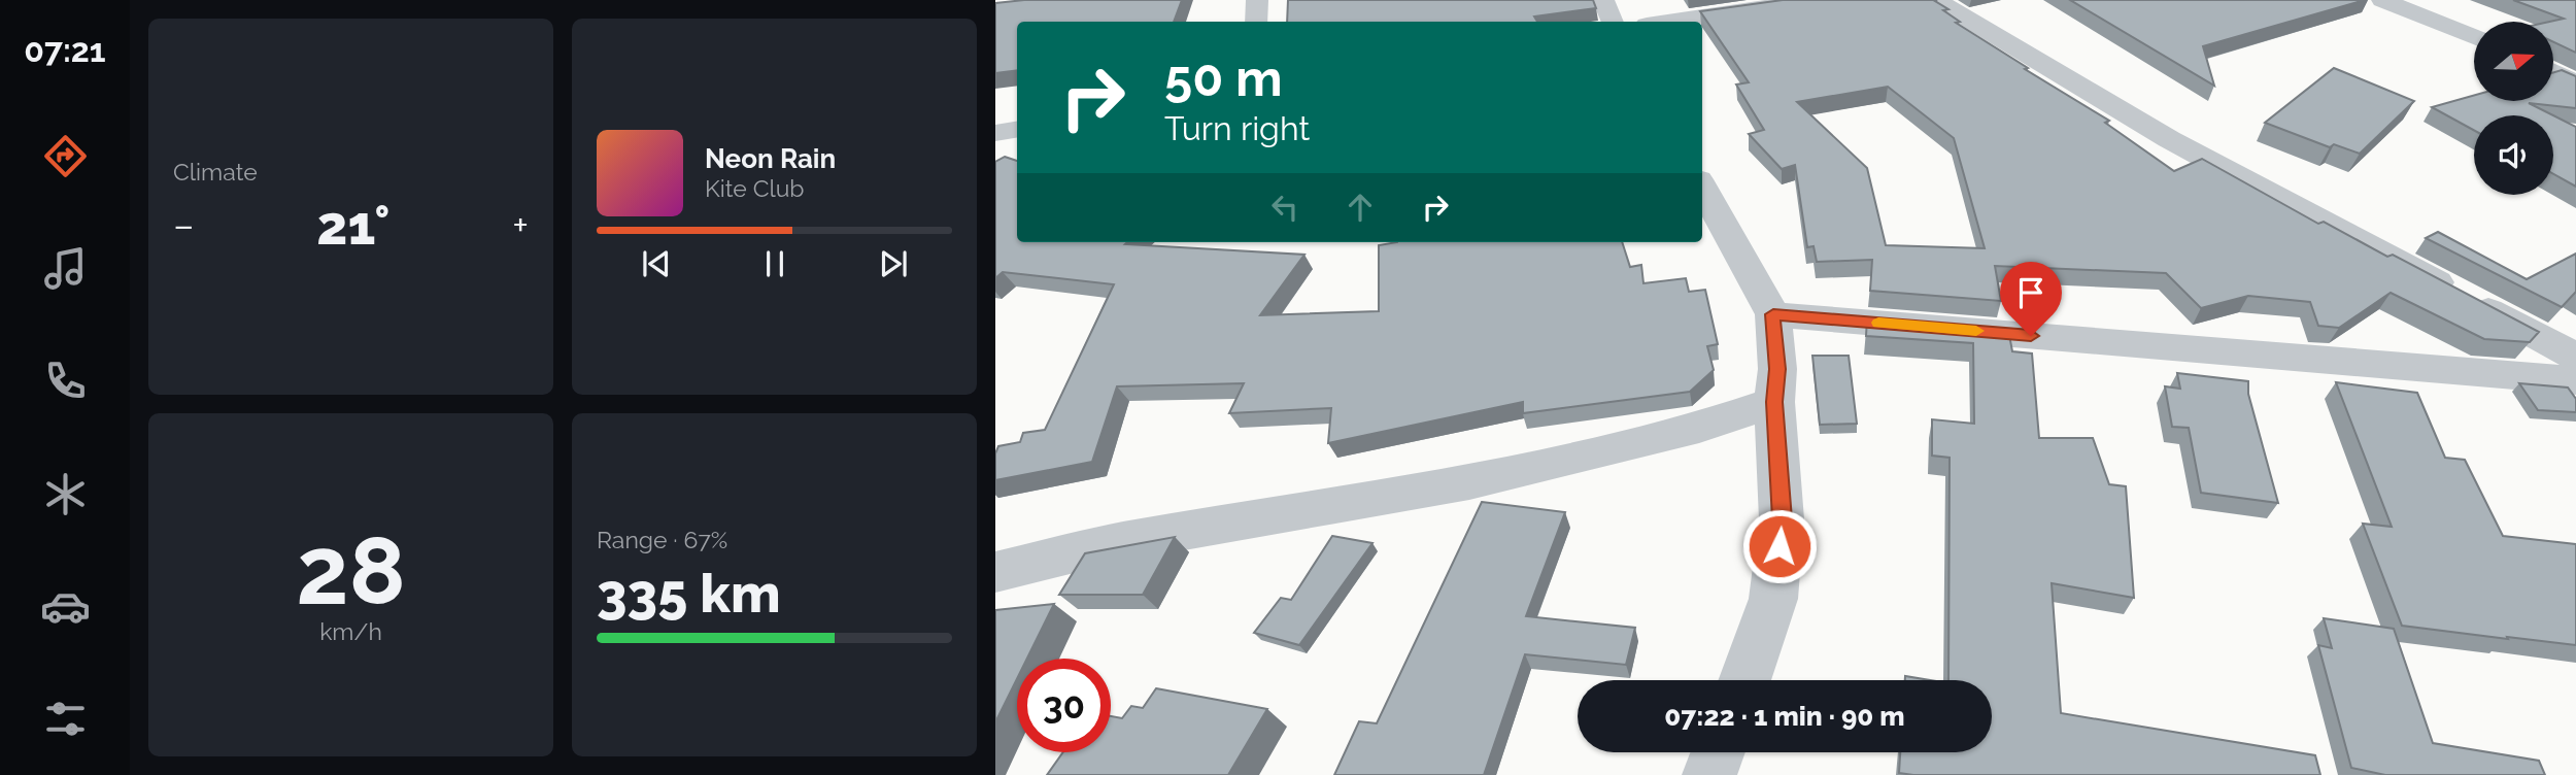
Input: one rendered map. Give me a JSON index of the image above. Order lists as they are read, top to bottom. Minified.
{"north":"right","page":{"tabs":"07:21","tile":["Climate",["28","km/h"],["Range · 67%","335 km"]],"turn":["50 m","Turn right"],"song":["Neon Rain","Kite Club"],"heat":["−","21°","+"],"limit":"30","trip":"07:22 · 1 min · 90 m"}}
